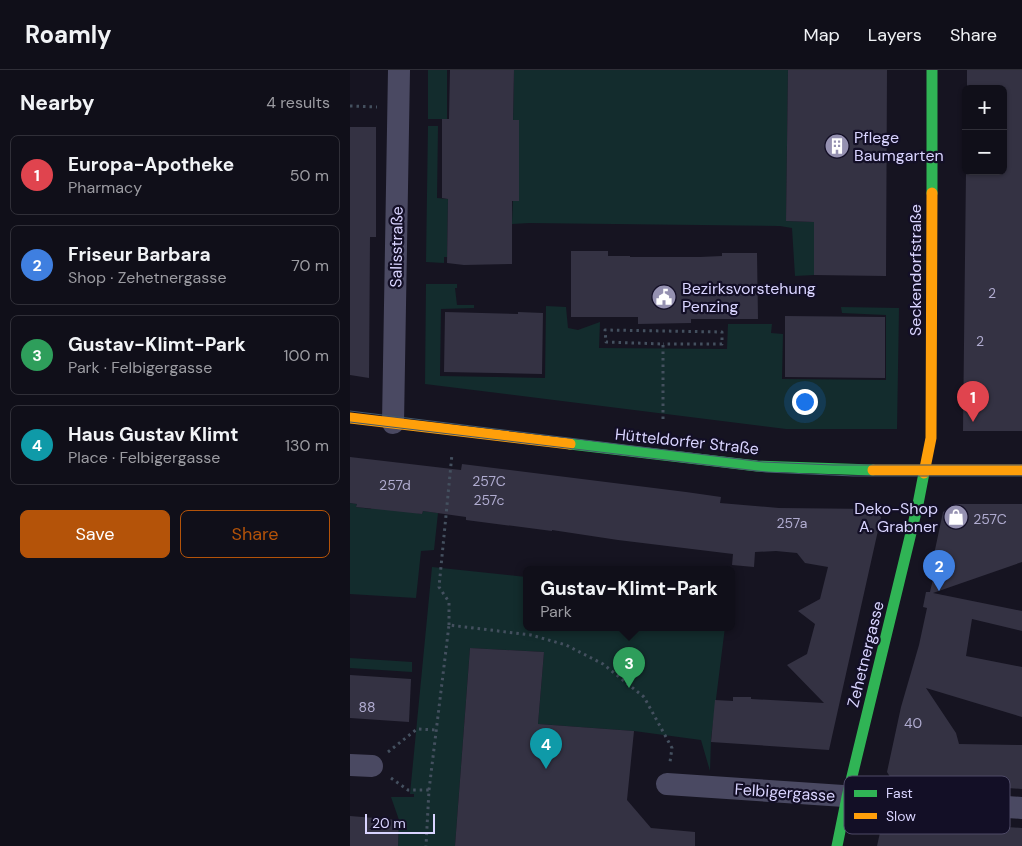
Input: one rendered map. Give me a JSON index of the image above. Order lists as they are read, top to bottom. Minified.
{"streets":{"street":["Salisstraße","Seckendorfstraße","Hütteldorfer Straße","Zehetnergasse","Felbigergasse"]},"crossings":[["Salisstraße","Hütteldorfer Straße"],["Seckendorfstraße","Hütteldorfer Straße"],["Seckendorfstraße","Zehetnergasse"],["Hütteldorfer Straße","Zehetnergasse"]],"places":{"building":["Pflege Baumgarten"],"public building":["Bezirksvorstehung Penzing"],"shop":["Deko-Shop A. Grabner"]},"house_numbers":["2","2","257C","257d","257c","257C","257a","88","40"],"legend":["Fast","Slow"],"scale_bar":"20 m","page":{"header":"Roamly","nav":["Map","Layers","Share"],"heading":["Nearby","4 results"],"map_buttons":["+","−"],"list":[{"mark":"1","name":"Europa-Apotheke","note":"Pharmacy","value":"50 m"},{"mark":"2","name":"Friseur Barbara","note":"Shop · Zehetnergasse","value":"70 m"},{"mark":"3","name":"Gustav-Klimt-Park","note":"Park · Felbigergasse","value":"100 m"},{"mark":"4","name":"Haus Gustav Klimt","note":"Place · Felbigergasse","value":"130 m"}],"pins":["1","2","3","4"],"buttons":["Save","Share"],"popup":["Gustav-Klimt-Park","Park"],"scale":"20 m"}}
